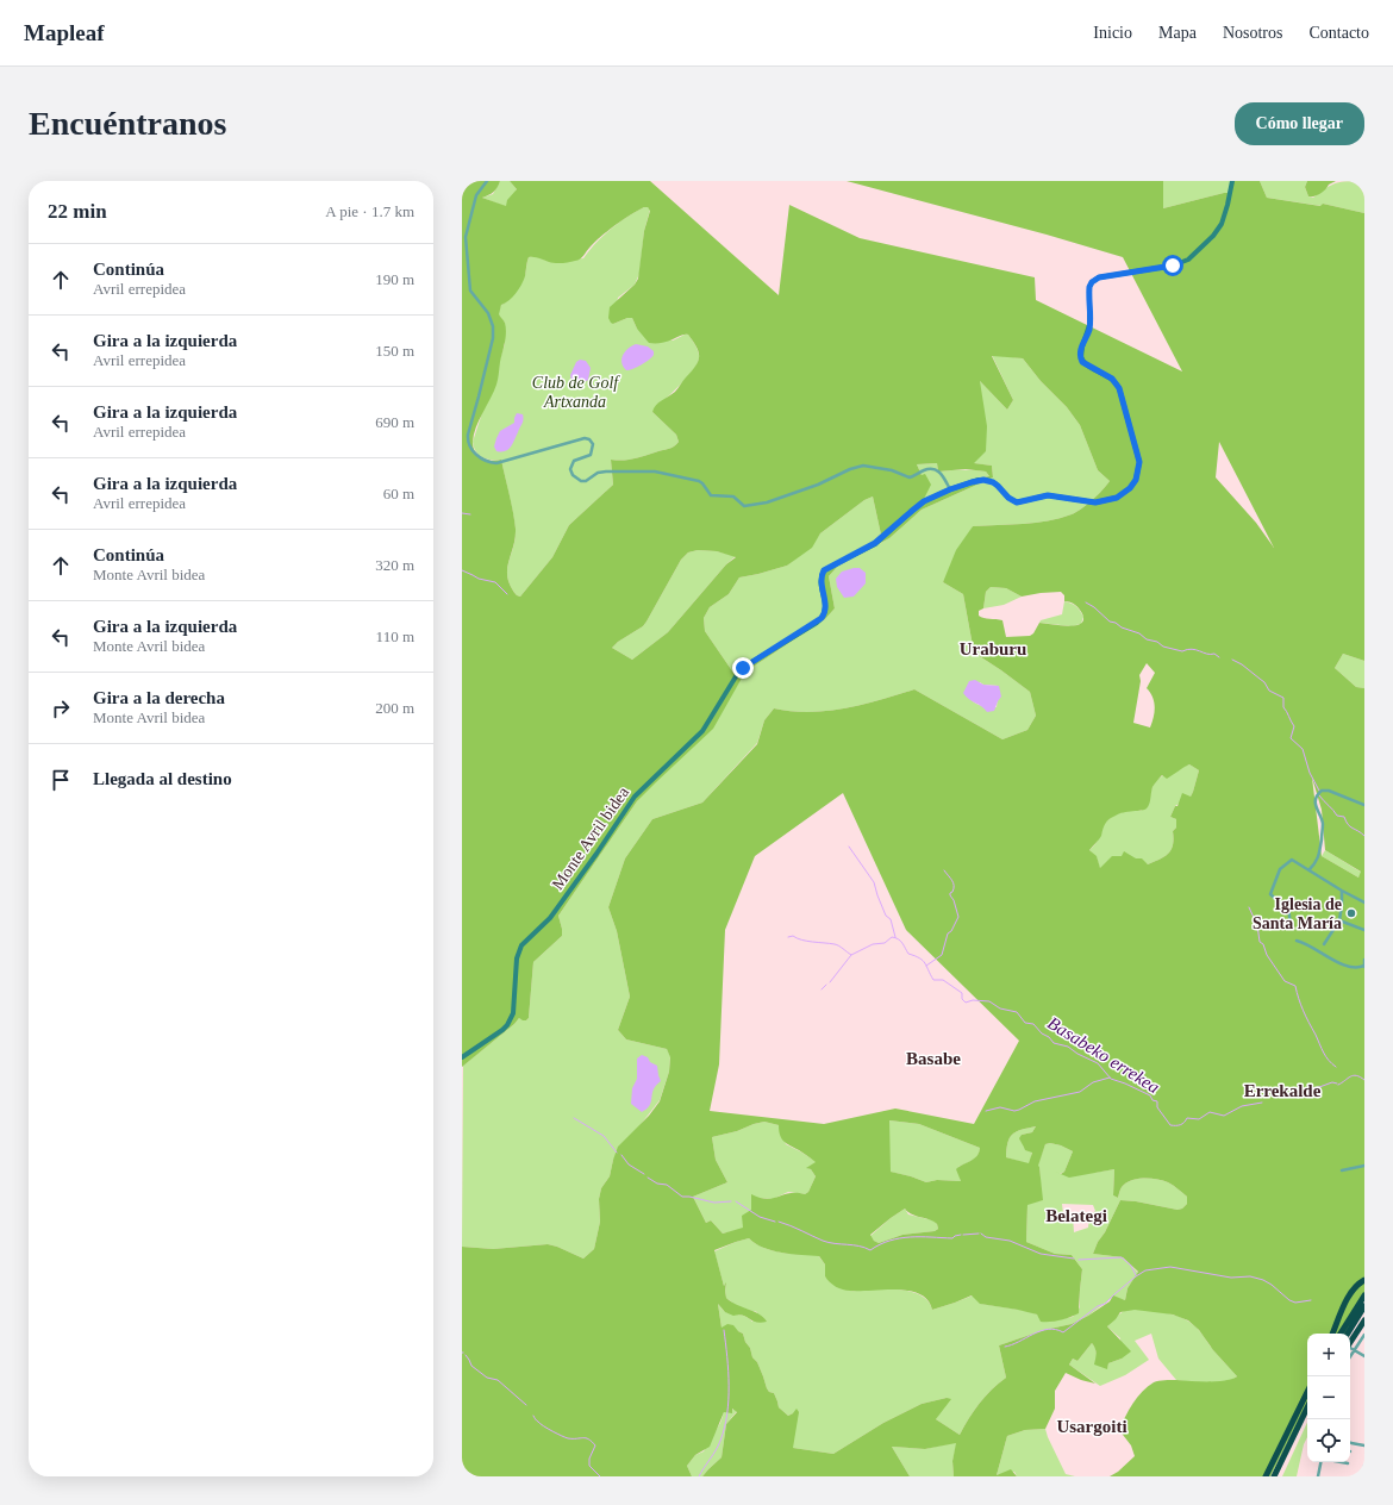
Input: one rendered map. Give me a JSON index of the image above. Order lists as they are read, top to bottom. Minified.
{"streets":{"street":["Monte Avril bidea"]},"districts":["Uraburu","Basabe","Errekalde","Belategi","Usargoiti"],"water":["Basabeko errekea"],"parks":["Club de Golf Artxanda"],"places":["Iglesia de Santa María"],"page":{"header":"Mapleaf","nav":["Inicio","Mapa","Nosotros","Contacto"],"buttons":"Cómo llegar","title":"Encuéntranos","heading":["22 min","A pie · 1.7 km"],"list":[["Continúa","Avril errepidea","190 m"],["Gira a la izquierda","Avril errepidea","150 m"],["Gira a la izquierda","Avril errepidea","690 m"],["Gira a la izquierda","Avril errepidea","60 m"],["Continúa","Monte Avril bidea","320 m"],["Gira a la izquierda","Monte Avril bidea","110 m"],["Gira a la derecha","Monte Avril bidea","200 m"],"Llegada al destino"],"map_buttons":["+","−"]}}
